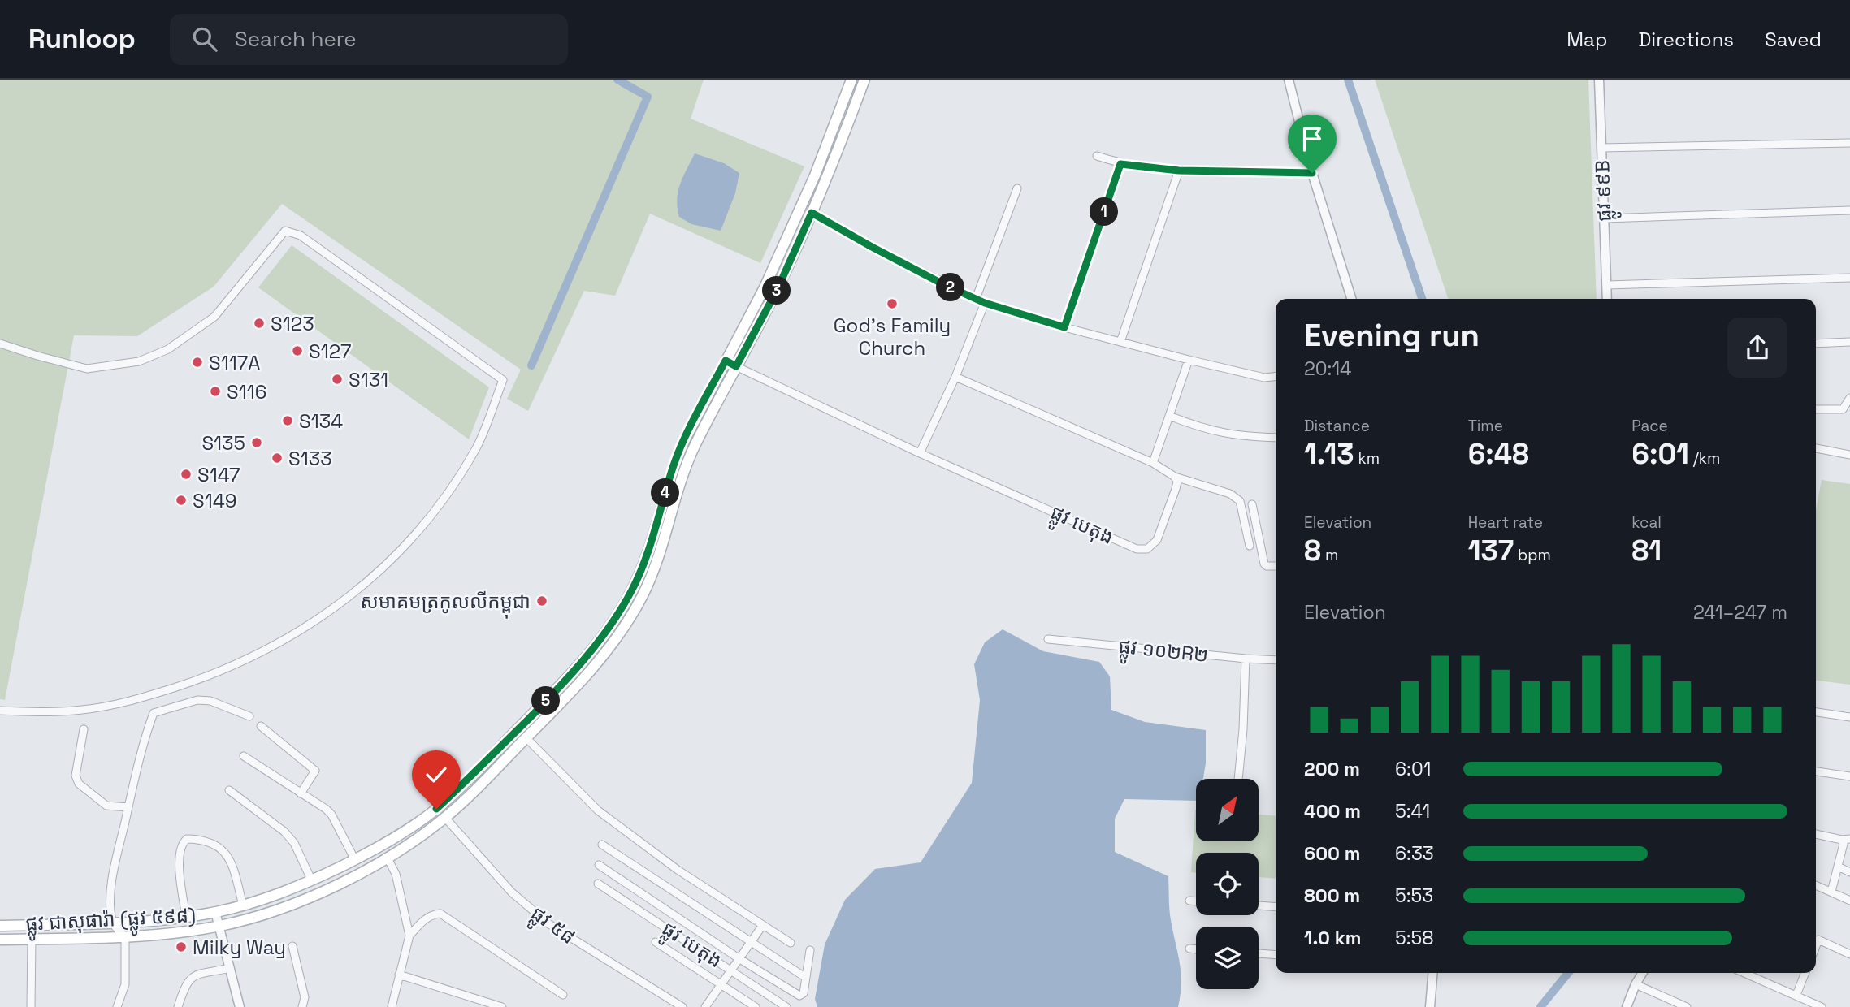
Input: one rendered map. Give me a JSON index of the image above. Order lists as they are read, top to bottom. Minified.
{"streets":{"main road":["ផ្លូវ ជាសុផារ៉ា (ផ្លូវ ៥៩៨)"],"street":["ផ្លូវ ៩៩B","ផ្លូវ បេតុង","ផ្លូវ ១០២R២","ផ្លូវ ៥៨"]},"crossings":[["ផ្លូវ បេតុង","ផ្លូវ ជាសុផារ៉ា (ផ្លូវ ៥៩៨)"],["ផ្លូវ ជាសុផារ៉ា (ផ្លូវ ៥៩៨)","ផ្លូវ ៥៨"]],"places":["God's Family Church","S123","S127","S117A","S131","S116","S134","S135","S133","S147","S149","សមាគមត្រកូលលីកម្ពុជា","Milky Way"],"north":"top right","page":{"header":"Runloop","search":"Search here","nav":["Map","Directions","Saved"],"pins":["1","2","3","4","5"],"heading":["Evening run","20:14"],"stats":[["Distance","1.13 km"],["Time","6:48"],["Pace","6:01 /km"],["Elevation","8 m"],["Heart rate","137 bpm"],["kcal","81"]],"chart":["Elevation","241–247 m"],"list":[{"name":"200 m","note":"6:01"},{"name":"400 m","note":"5:41"},{"name":"600 m","note":"6:33"},{"name":"800 m","note":"5:53"},{"name":"1.0 km","note":"5:58"}]}}
